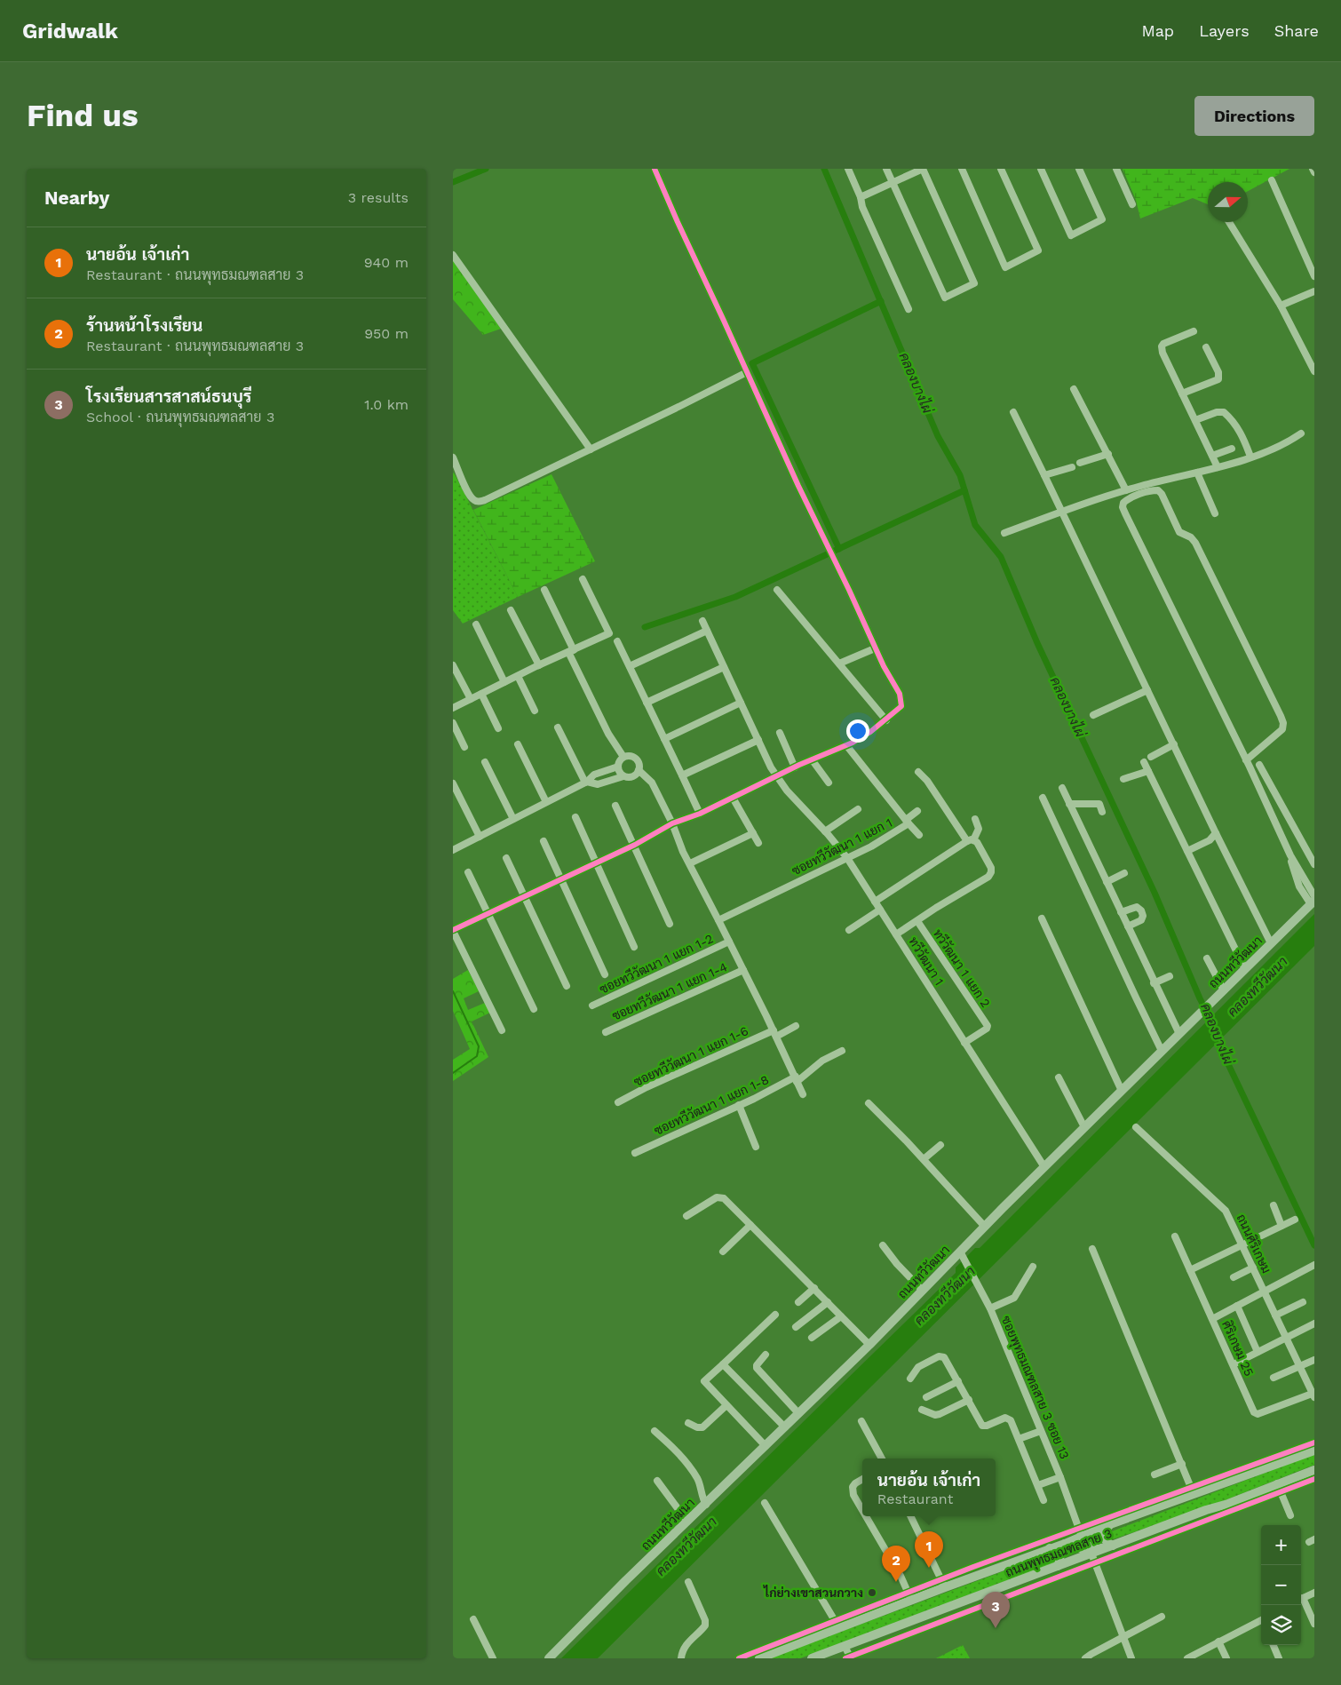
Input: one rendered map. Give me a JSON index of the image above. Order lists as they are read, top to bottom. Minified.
{"streets":{"main road":["ถนนทวีวัฒนา","ถนนพุทธมณฑลสาย 3"],"street":["ซอยทวีวัฒนา 1 แยก 1","ทวีวัฒนา 1","ซอยทวีวัฒนา 1 แยก 1-2","ทวีวัฒนา 1 แยก 2","ซอยทวีวัฒนา 1 แยก 1-4","ซอยทวีวัฒนา 1 แยก 1-6","ซอยทวีวัฒนา 1 แยก 1-8","ถนนศิริเกษม","ศิริเกษม 25","ซอยพุทธมณฑลสาย 3 ซอย 13"]},"crossings":[["ซอยทวีวัฒนา 1 แยก 1","ทวีวัฒนา 1"],["ทวีวัฒนา 1","ถนนทวีวัฒนา"],["ทวีวัฒนา 1","ทวีวัฒนา 1 แยก 2"],["ถนนทวีวัฒนา","ซอยพุทธมณฑลสาย 3 ซอย 13"],["ถนนศิริเกษม","ศิริเกษม 25"],["ซอยพุทธมณฑลสาย 3 ซอย 13","ถนนพุทธมณฑลสาย 3"]],"water":["คลองบางไผ่","คลองทวีวัฒนา"],"places":["ไก่ย่างเขาสวนกวาง"],"north":"right","page":{"header":"Gridwalk","nav":["Map","Layers","Share"],"buttons":"Directions","title":"Find us","heading":["Nearby","3 results"],"list":[{"mark":"1","name":"นายอ้น เจ้าเก่า","note":"Restaurant · ถนนพุทธมณฑลสาย 3","value":"940 m"},{"mark":"2","name":"ร้านหน้าโรงเรียน","note":"Restaurant · ถนนพุทธมณฑลสาย 3","value":"950 m"},{"mark":"3","name":"โรงเรียนสารสาสน์ธนบุรี","note":"School · ถนนพุทธมณฑลสาย 3","value":"1.0 km"}],"popup":["นายอ้น เจ้าเก่า","Restaurant"],"map_buttons":["+","−"],"pins":["1","2","3"]}}
